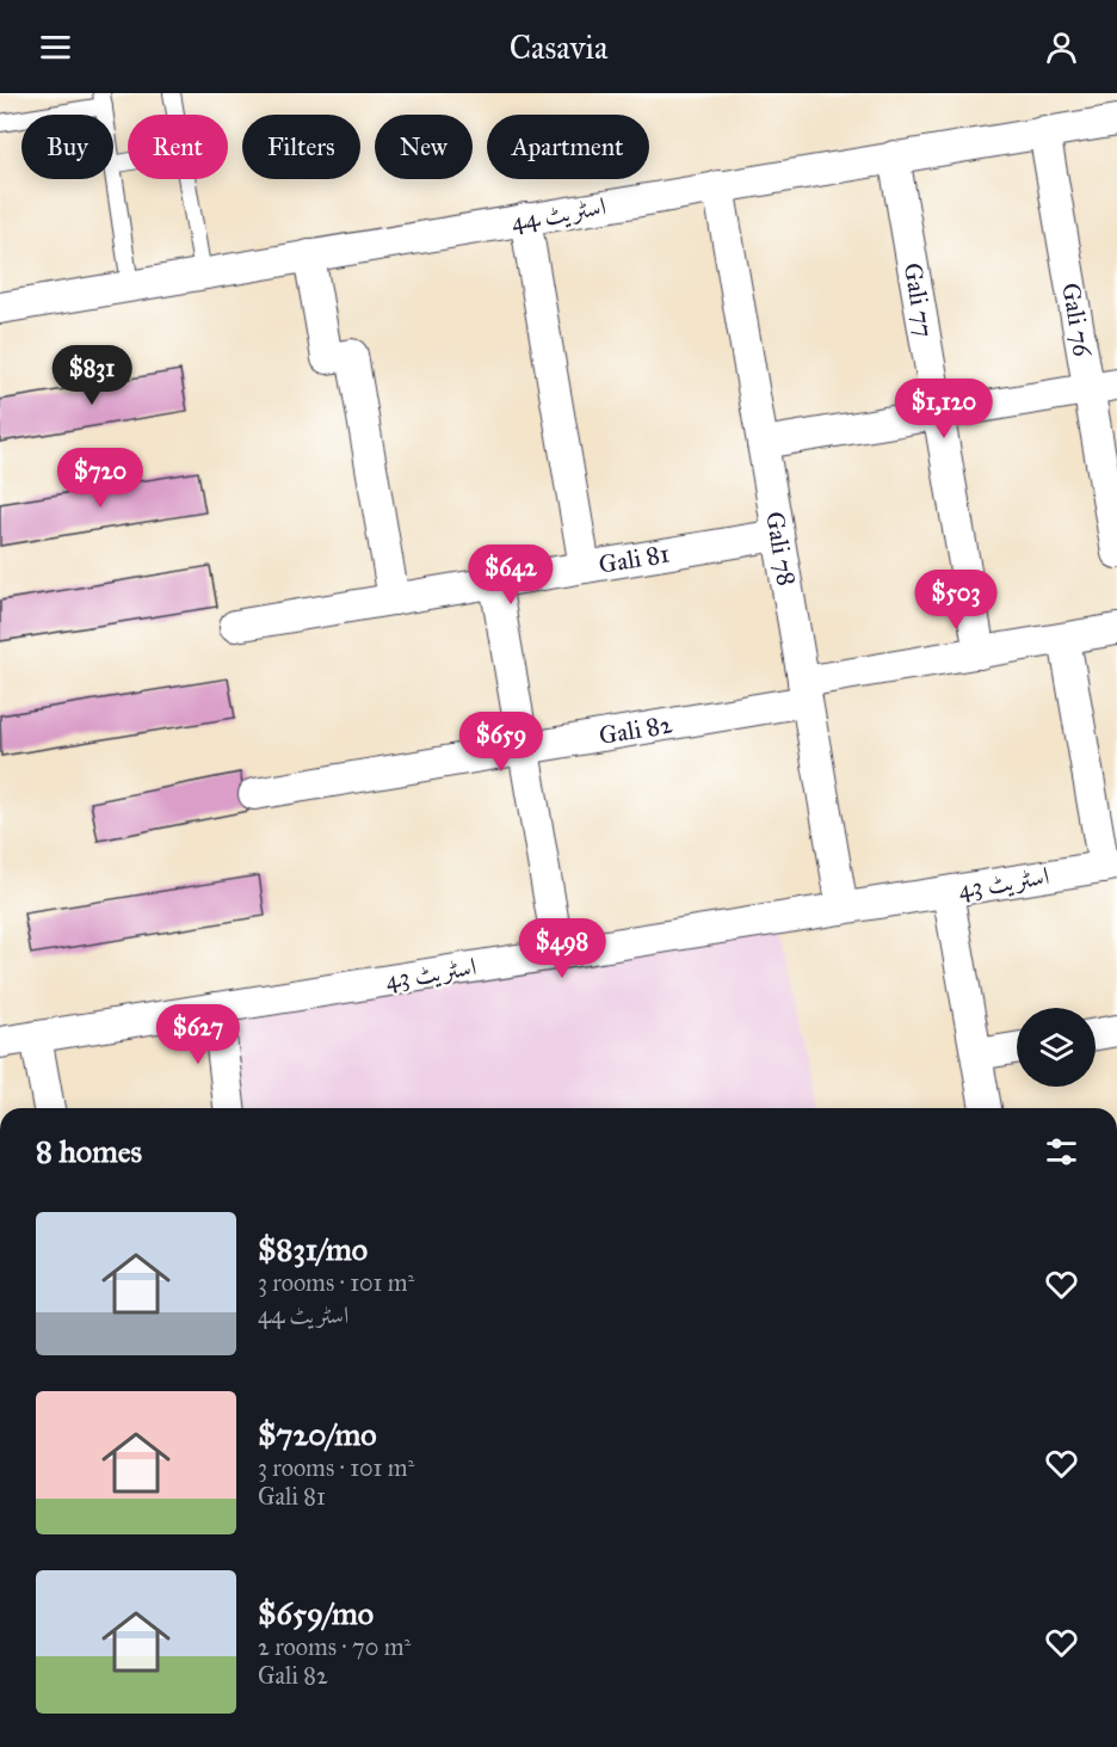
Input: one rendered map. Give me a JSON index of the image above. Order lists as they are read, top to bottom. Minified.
{"streets":{"street":["اسٹریٹ 44","Gali 77","Gali 76","Gali 78","Gali 81","Gali 82","اسٹریٹ 43"]},"crossings":[["اسٹریٹ 44","Gali 77"],["اسٹریٹ 44","Gali 76"],["اسٹریٹ 44","Gali 78"],["Gali 77","Gali 82"],["Gali 78","Gali 81"],["Gali 78","Gali 82"],["Gali 78","اسٹریٹ 43"]],"page":{"header":"Casavia","chip":["Buy","Rent","Filters","New","Apartment"],"price":["$831","$1,120","$720","$642","$503","$659","$498","$627"],"heading":"8 homes","list":[{"name":"$831/mo","note":"3 rooms · 101 m² · اسٹریٹ 44"},{"name":"$720/mo","note":"3 rooms · 101 m² · Gali 81"},{"name":"$659/mo","note":"2 rooms · 70 m² · Gali 82"}]}}
